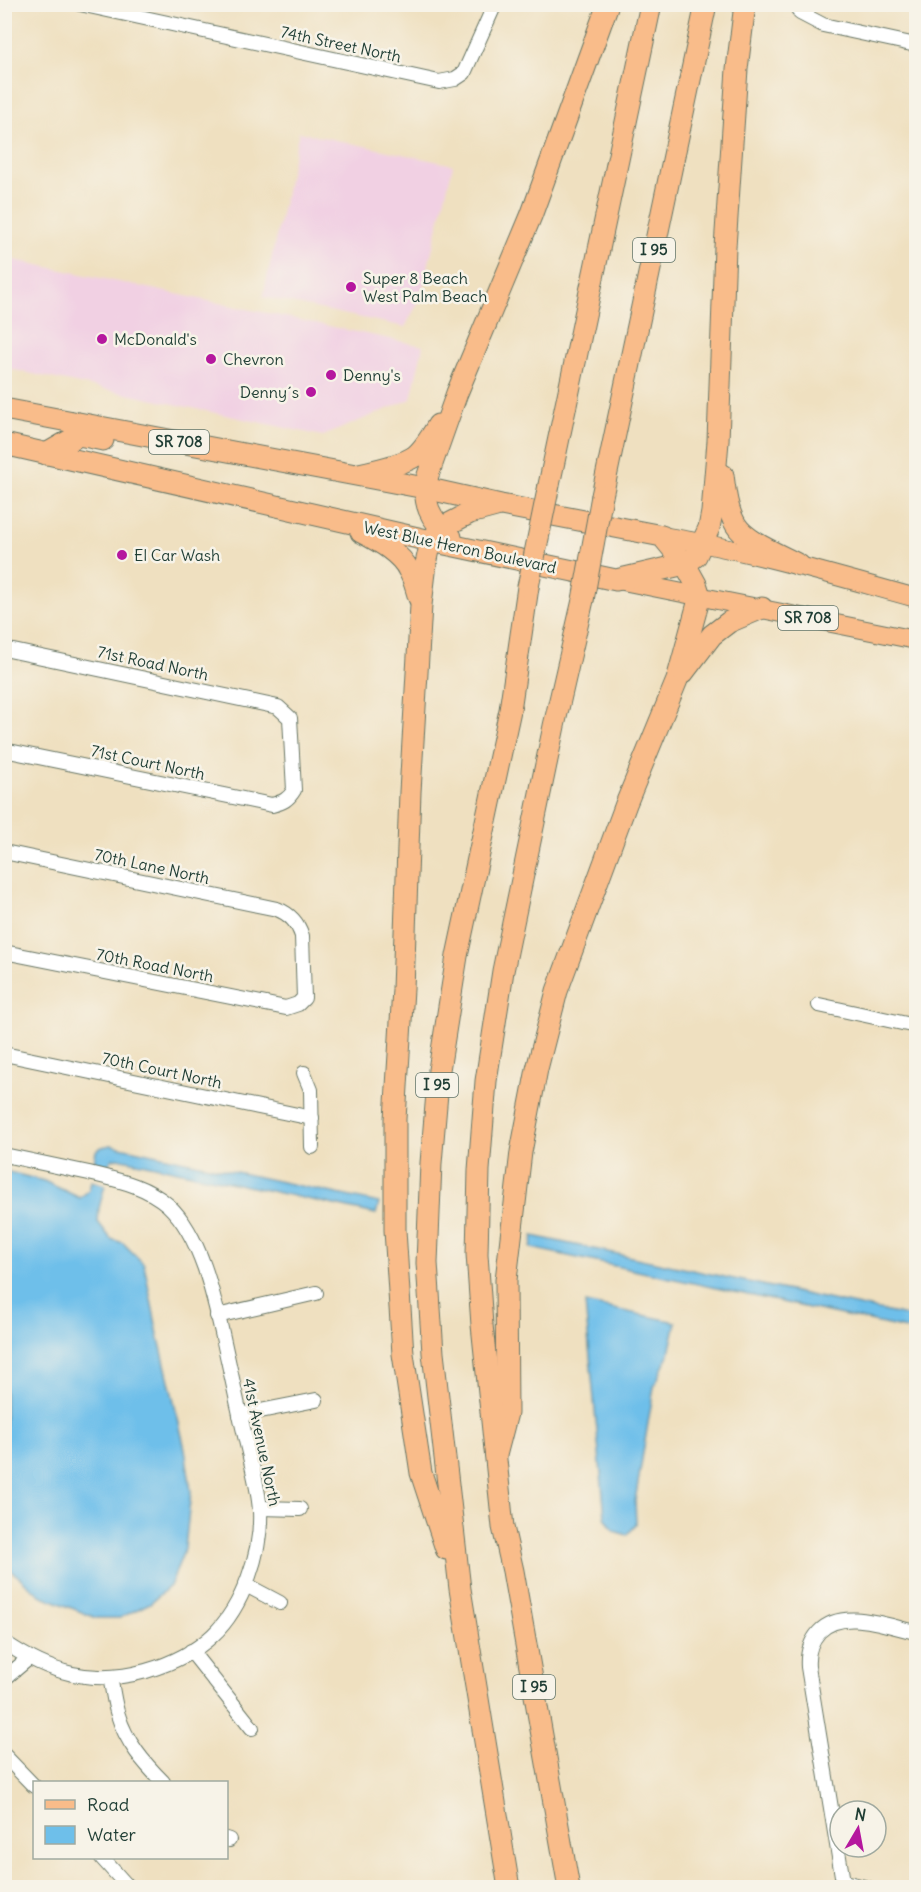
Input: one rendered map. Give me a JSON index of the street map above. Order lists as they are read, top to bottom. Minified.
{"streets":{"highway":["I 95","SR 708","West Blue Heron Boulevard"],"street":["74th Street North","71st Road North","71st Court North","70th Lane North","70th Road North","70th Court North","41st Avenue North"]},"crossings":[["71st Road North","71st Court North"],["70th Lane North","70th Road North"]],"places":["Super 8 Beach West Palm Beach","McDonald's","Chevron","Denny's","Denny´s","El Car Wash"],"legend":["Road","Water"],"north":"top"}
